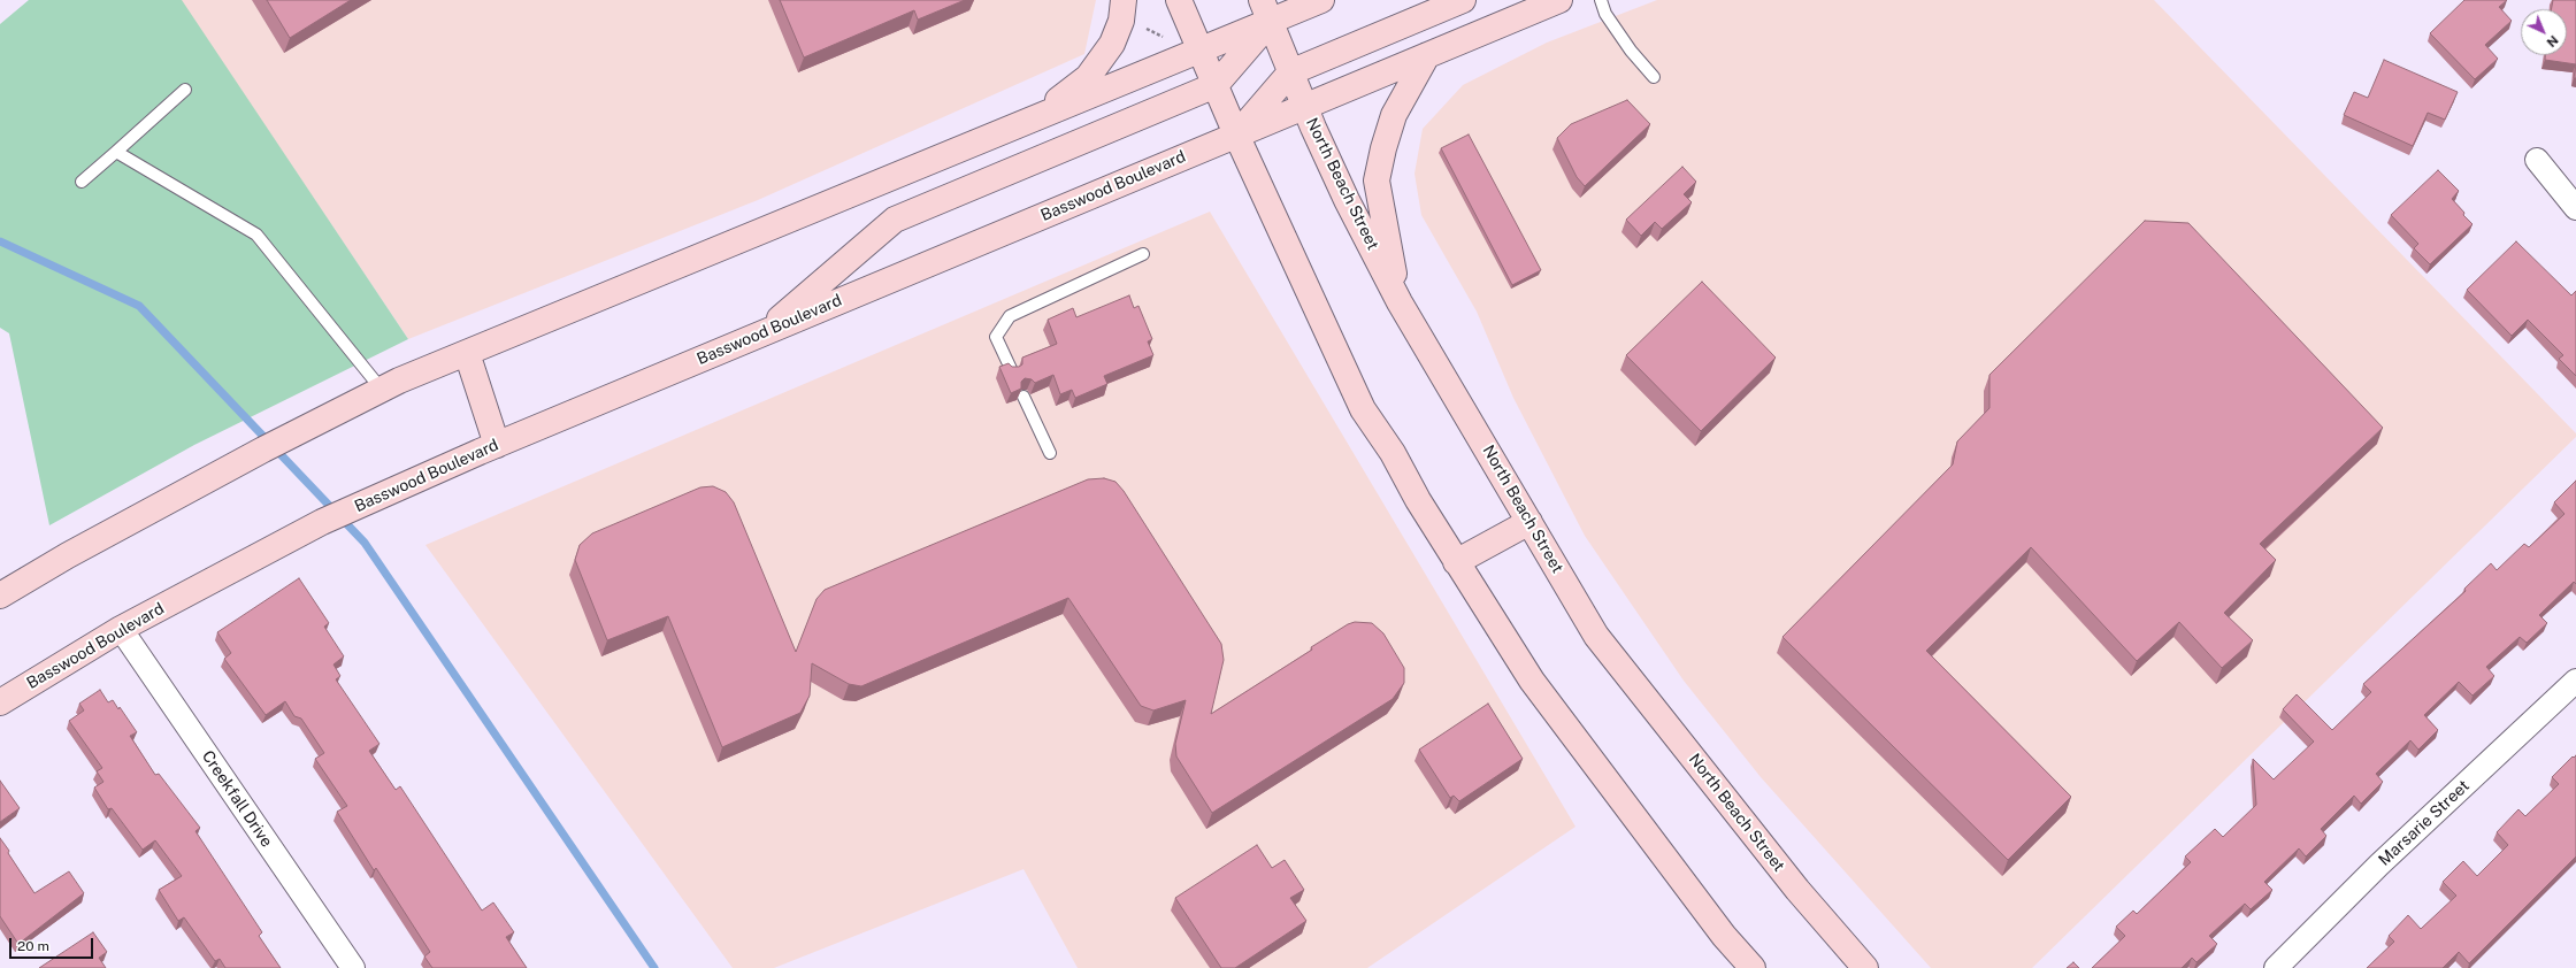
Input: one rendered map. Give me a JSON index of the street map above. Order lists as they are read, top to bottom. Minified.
{"streets":{"main road":["North Beach Street","Basswood Boulevard"],"street":["Creekfall Drive","Marsarie Street"]},"crossings":[["North Beach Street","Basswood Boulevard"],["Basswood Boulevard","Creekfall Drive"]],"scale_bar":"20 m","north":"bottom right"}
